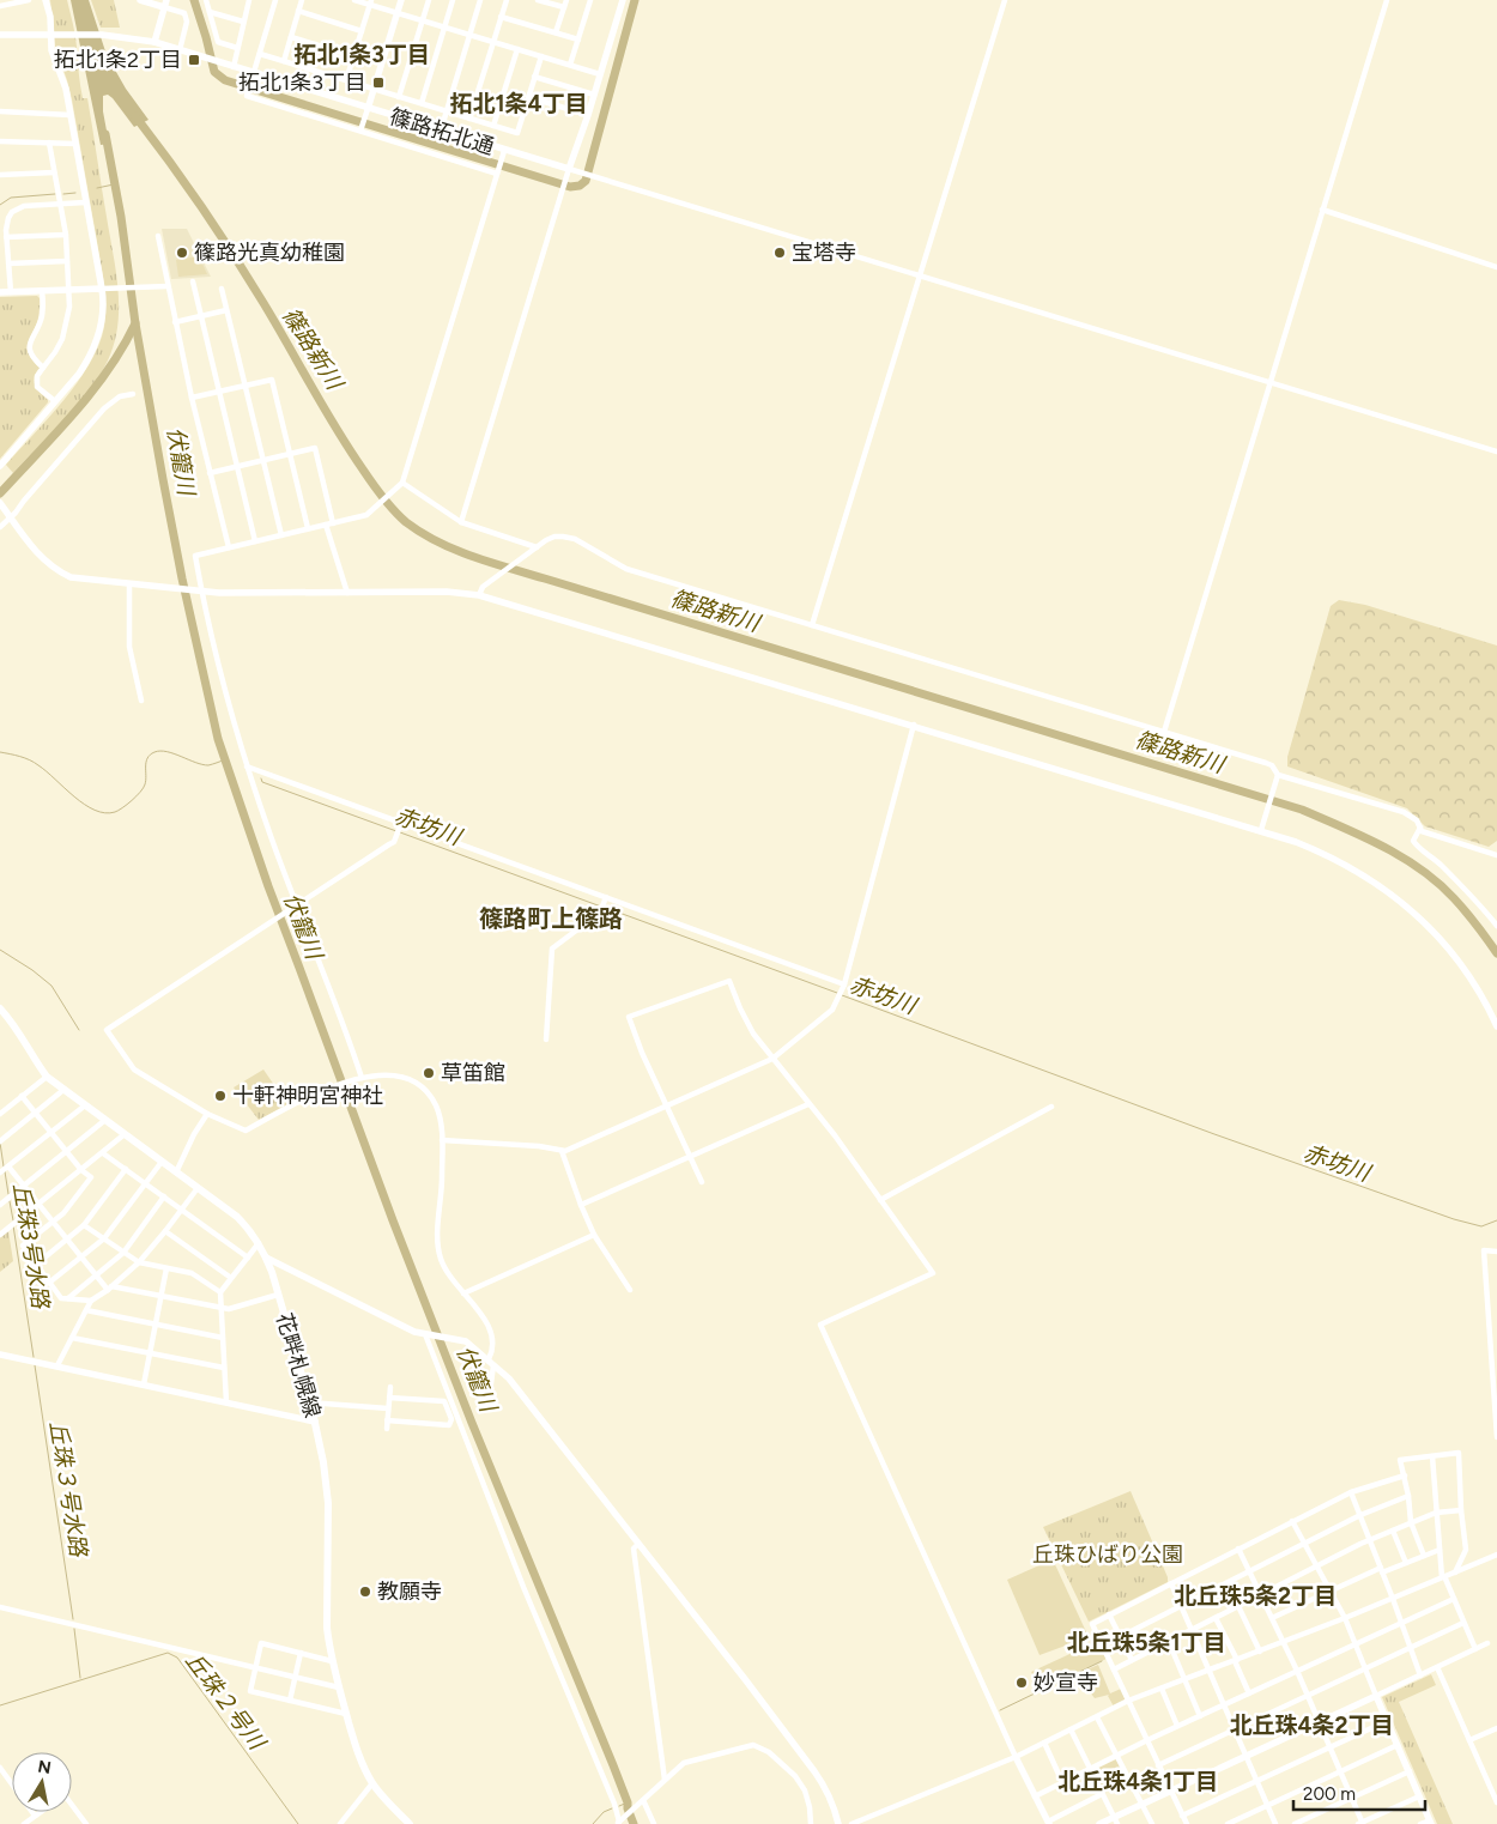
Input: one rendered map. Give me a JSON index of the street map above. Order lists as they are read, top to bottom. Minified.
{"streets":{"main road":["花畔札幌線"],"street":["篠路拓北通"]},"districts":["拓北1条3丁目","拓北1条4丁目","篠路町上篠路","北丘珠5条2丁目","北丘珠5条1丁目","北丘珠4条2丁目","北丘珠4条1丁目"],"water":["篠路新川","伏籠川","赤坊川","丘珠3号水路","丘珠３号水路","丘珠２号川"],"parks":["丘珠ひばり公園"],"places":{"transit":["拓北1条2丁目","拓北1条3丁目"],"other":["篠路光真幼稚園","宝塔寺","草笛館","十軒神明宮神社","教願寺","妙宣寺"]},"scale_bar":"200 m","north":"top"}
